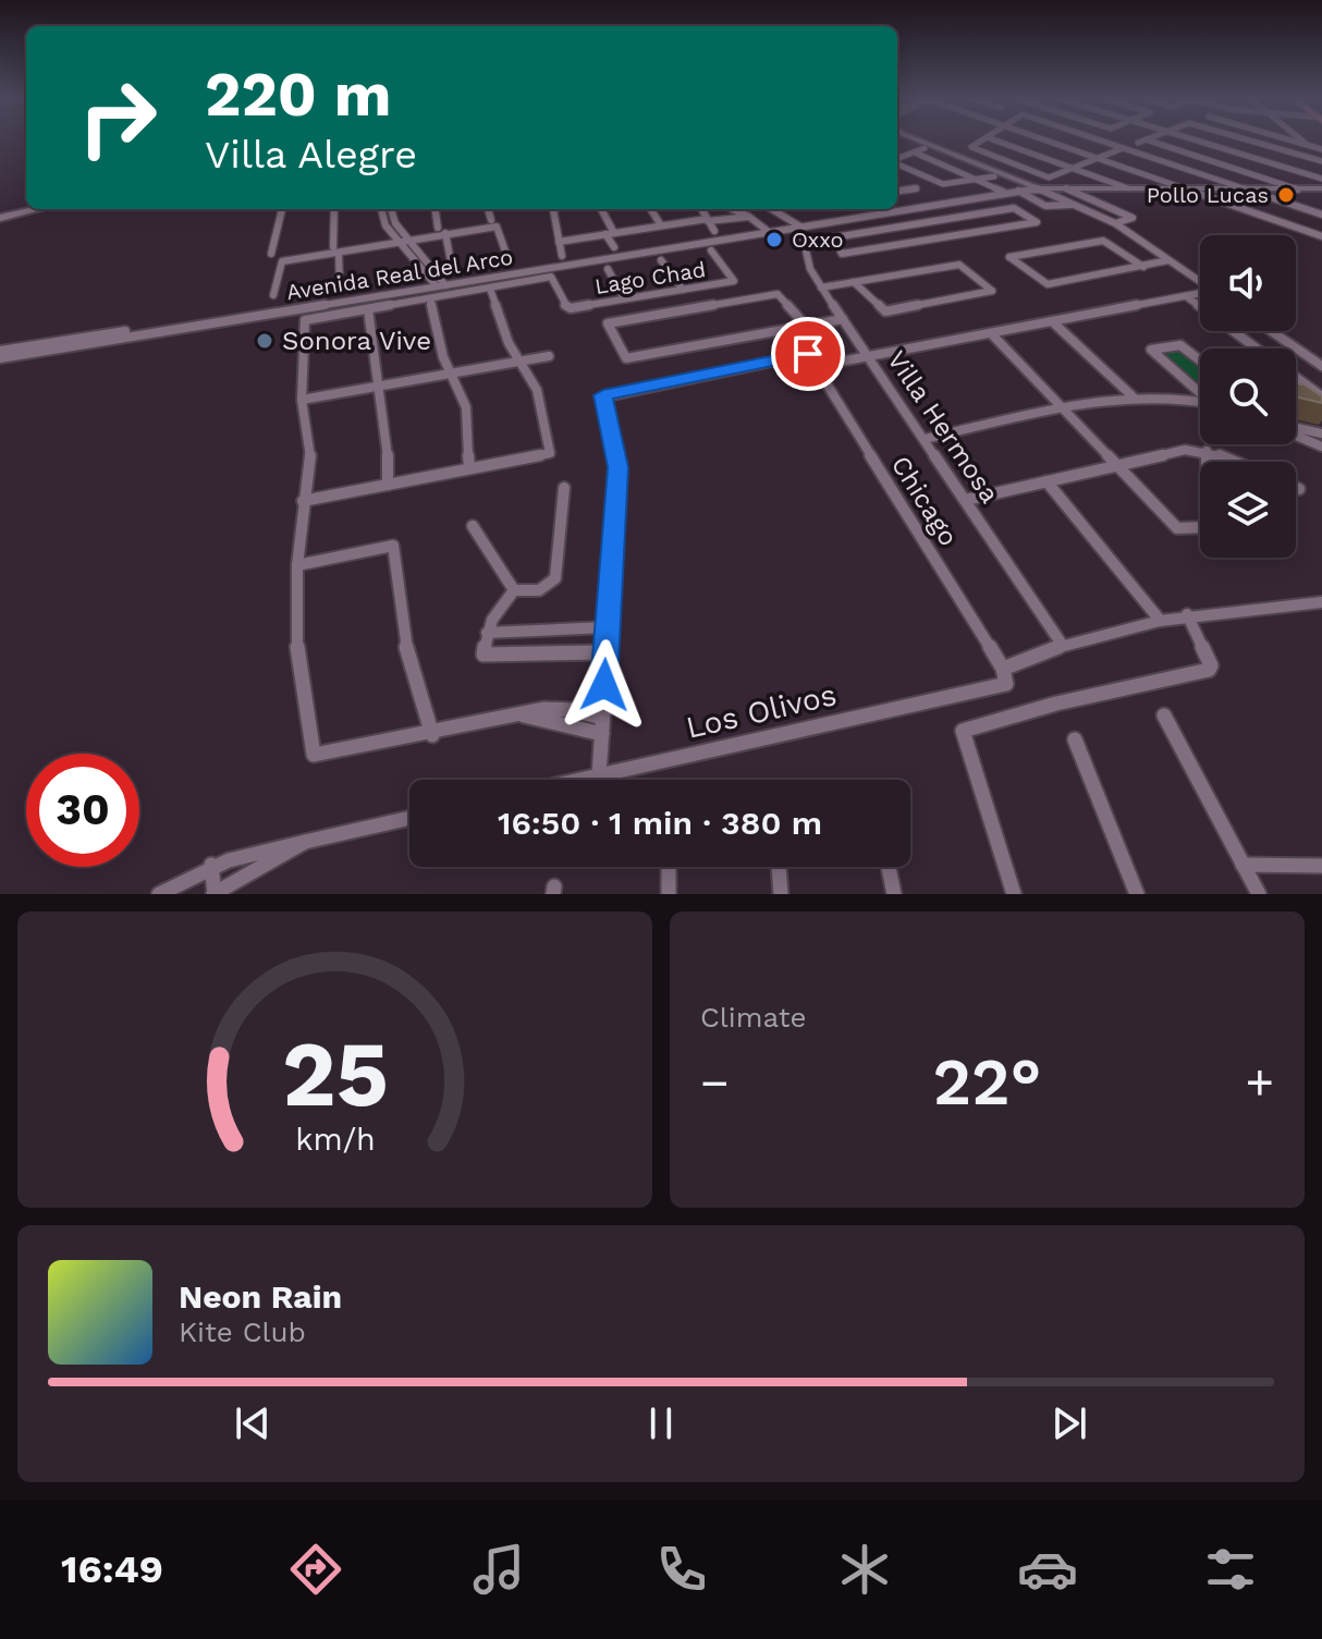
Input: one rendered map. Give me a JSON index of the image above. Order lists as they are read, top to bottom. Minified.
{"streets":{"street":["Avenida Real del Arco","Lago Chad","Villa Hermosa","Chicago","Los Olivos"]},"crossings":[["Avenida Real del Arco","Lago Chad"],["Avenida Real del Arco","Villa Hermosa"],["Chicago","Los Olivos"]],"places":["Pollo Lucas","Oxxo","Sonora Vive"],"page":{"turn":["220 m","Villa Alegre"],"limit":"30","trip":"16:50 · 1 min · 380 m","tile":"Climate","heat":["−","22°","+"],"song":["Neon Rain","Kite Club"],"tabs":"16:49","gauge":["25","km/h"]}}
